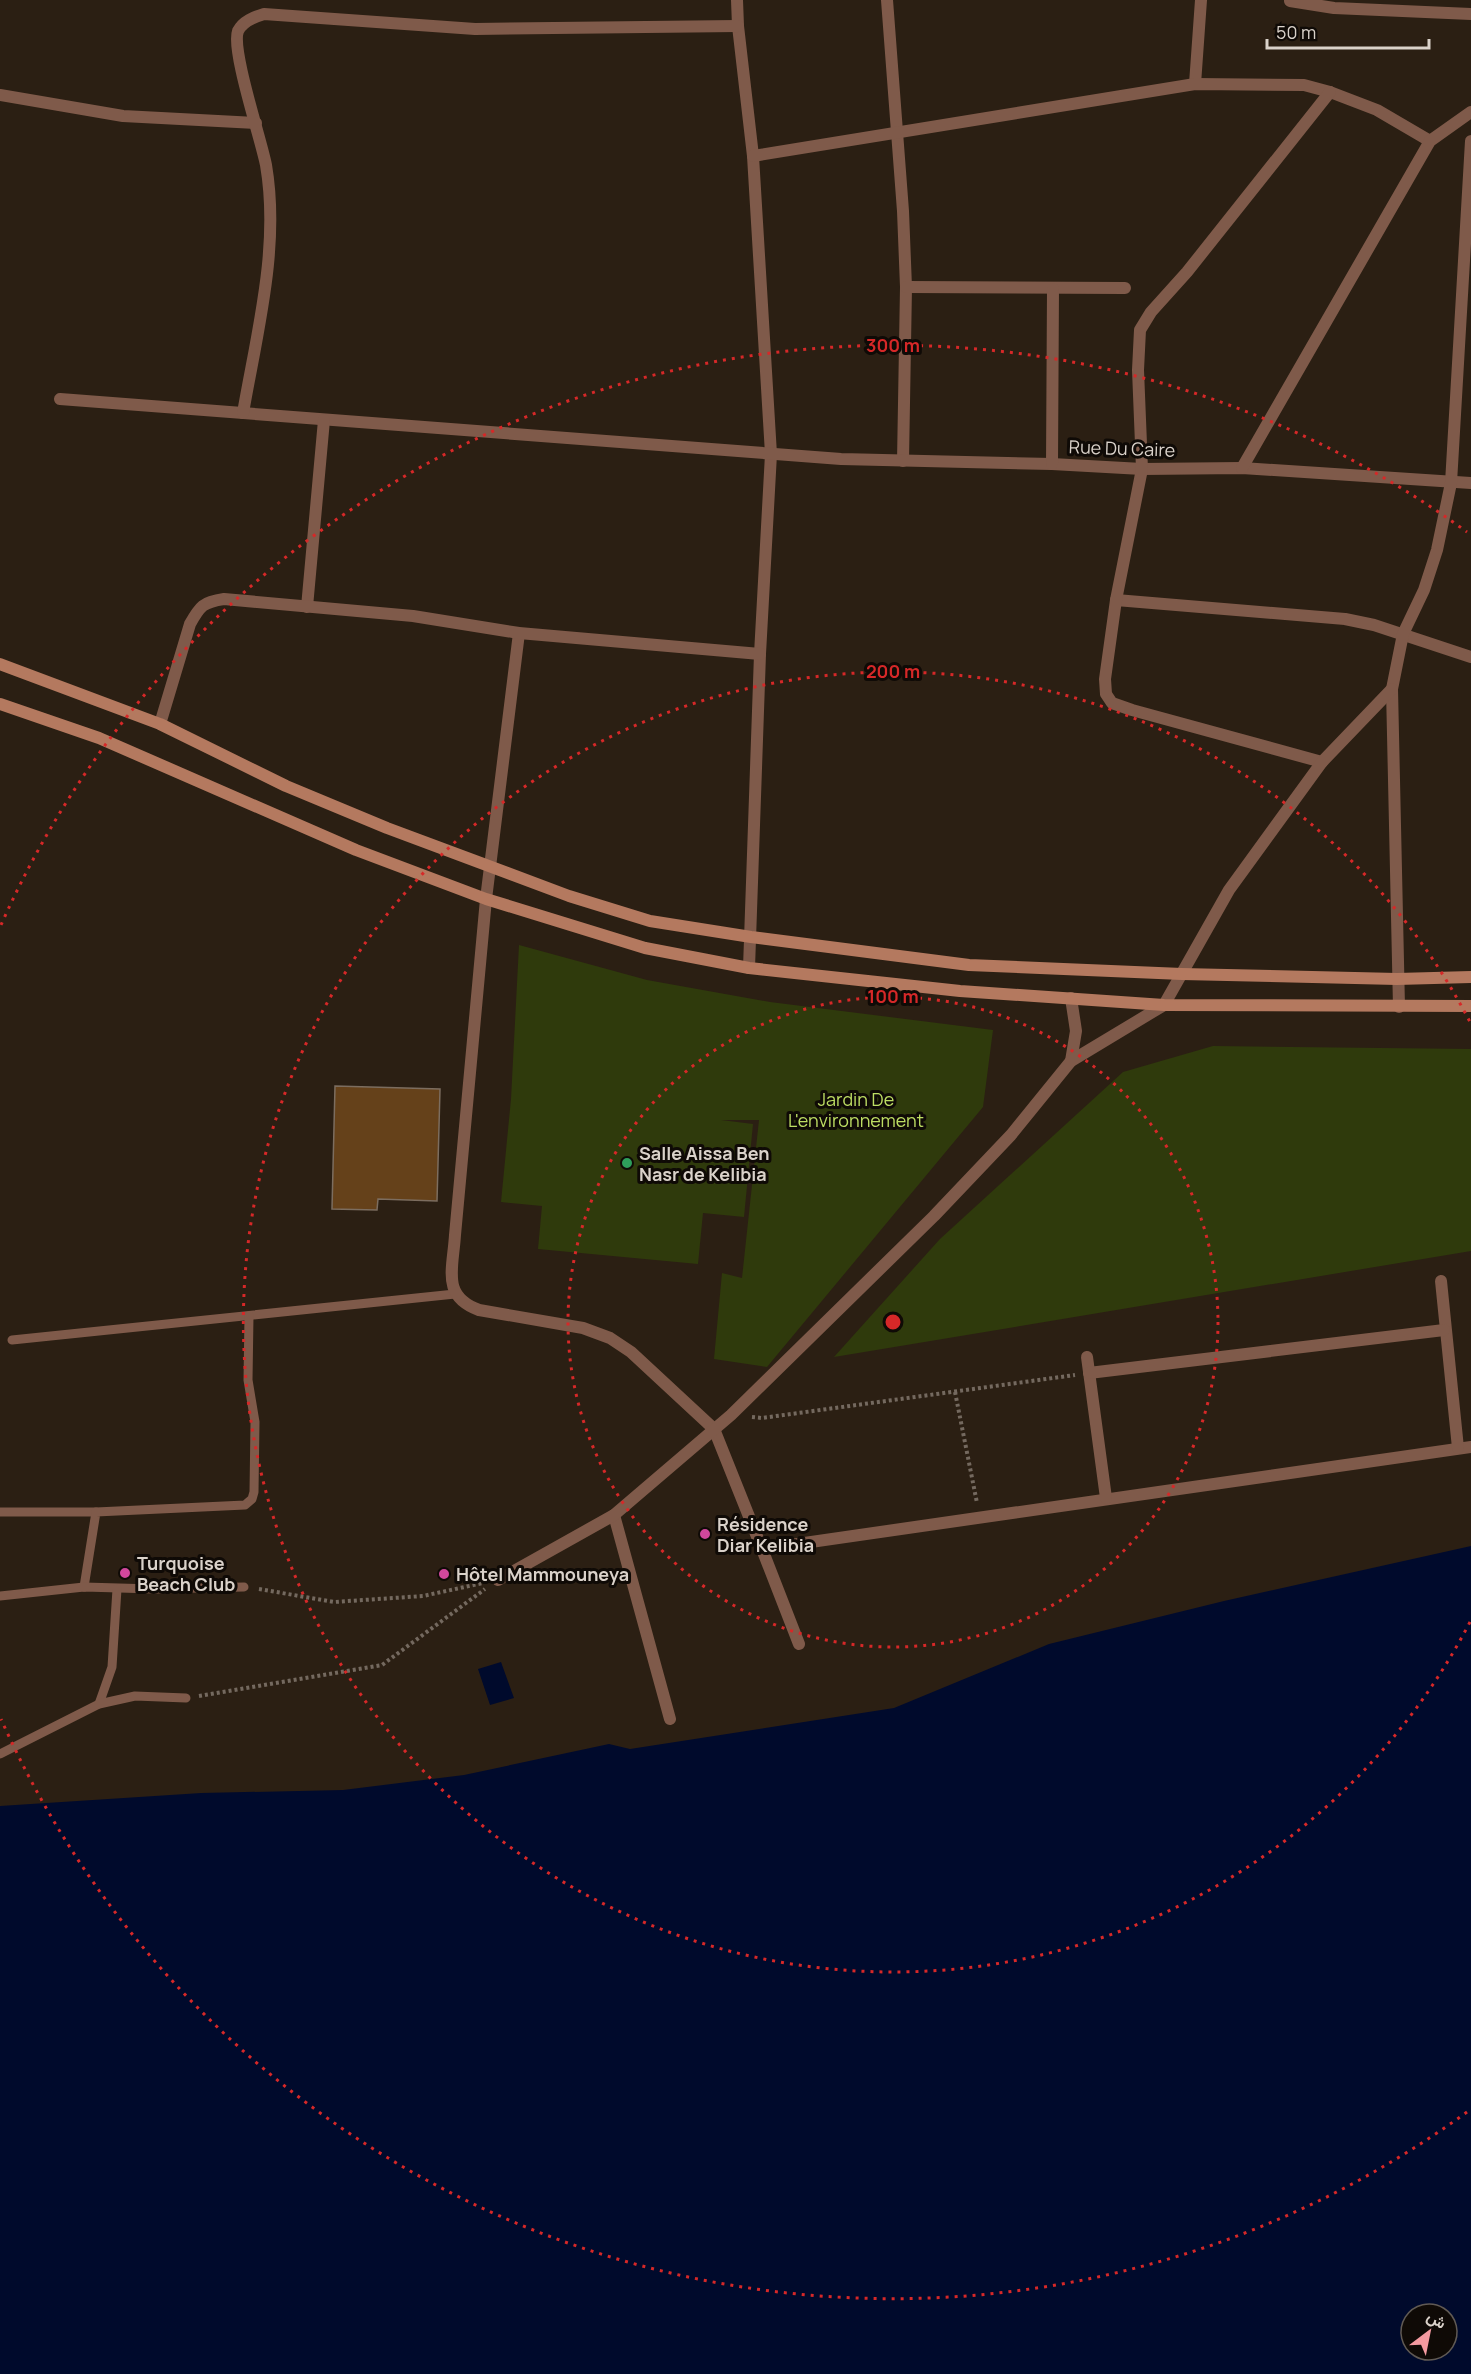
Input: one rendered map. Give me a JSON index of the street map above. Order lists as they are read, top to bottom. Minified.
{"streets":{"street":["Rue Du Caire"]},"parks":["Jardin De L'environnement"],"places":["Salle Aissa Ben Nasr de Kelibia","Résidence Diar Kelibia","Turquoise Beach Club","Hôtel Mammouneya"],"scale_bar":"50 m","north":"top right","rings":["300 m","200 m","100 m"]}
